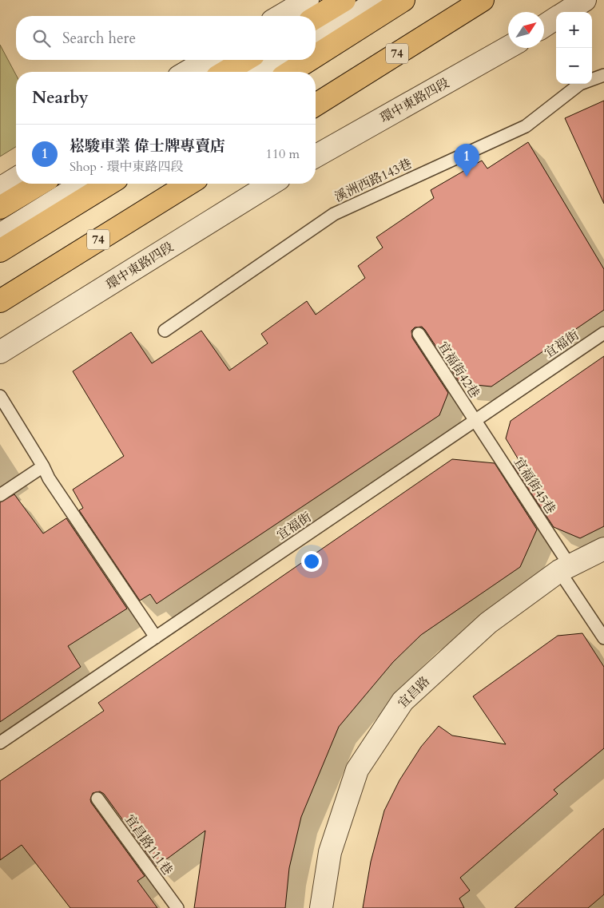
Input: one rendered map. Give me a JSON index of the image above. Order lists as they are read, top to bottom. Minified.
{"streets":{"highway":["74"],"street":["環中東路四段","宜昌路"],"lane":["溪洲西路143巷","宜福街","宜福街42巷","宜福街45巷","宜昌路111巷"]},"crossings":[["宜福街","宜福街42巷"],["宜福街","宜福街45巷"],["宜福街42巷","宜福街45巷"],["宜福街45巷","宜昌路"]],"north":"top right","page":{"map_buttons":["+","−"],"search":"Search here","heading":"Nearby","list":[{"mark":"1","name":"崧駿車業 偉士牌專賣店","note":"Shop · 環中東路四段","value":"110 m"}],"pins":"1"}}
